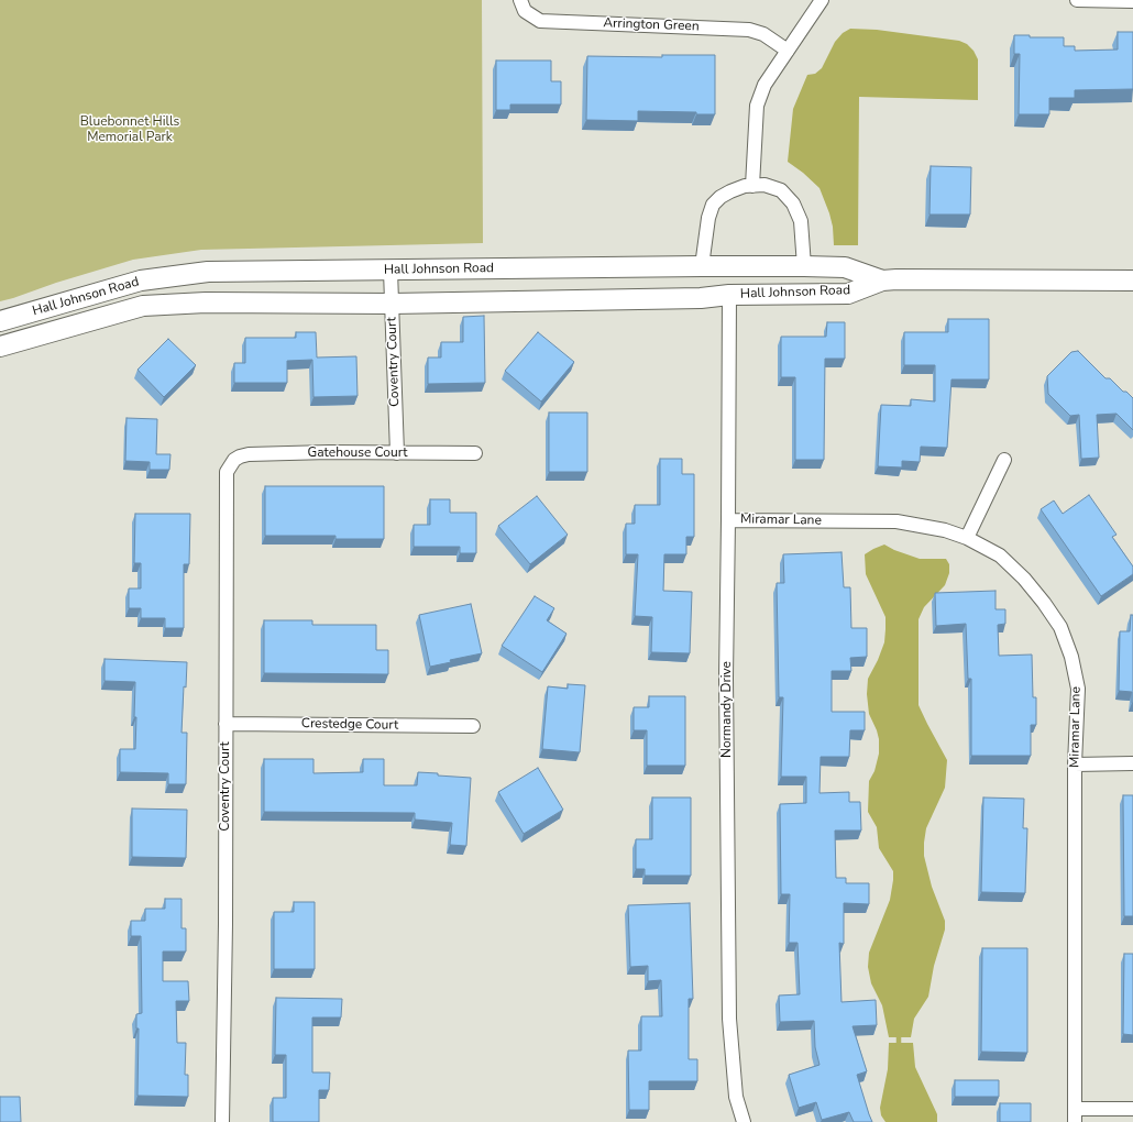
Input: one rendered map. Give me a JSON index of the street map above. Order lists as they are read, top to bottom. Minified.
{"streets":{"main road":["Hall Johnson Road"],"street":["Arrington Green","Coventry Court","Gatehouse Court","Miramar Lane","Normandy Drive","Crestedge Court"]},"crossings":[["Hall Johnson Road","Coventry Court"],["Hall Johnson Road","Normandy Drive"],["Coventry Court","Gatehouse Court"],["Coventry Court","Crestedge Court"],["Miramar Lane","Normandy Drive"]],"parks":["Bluebonnet Hills Memorial Park"]}
